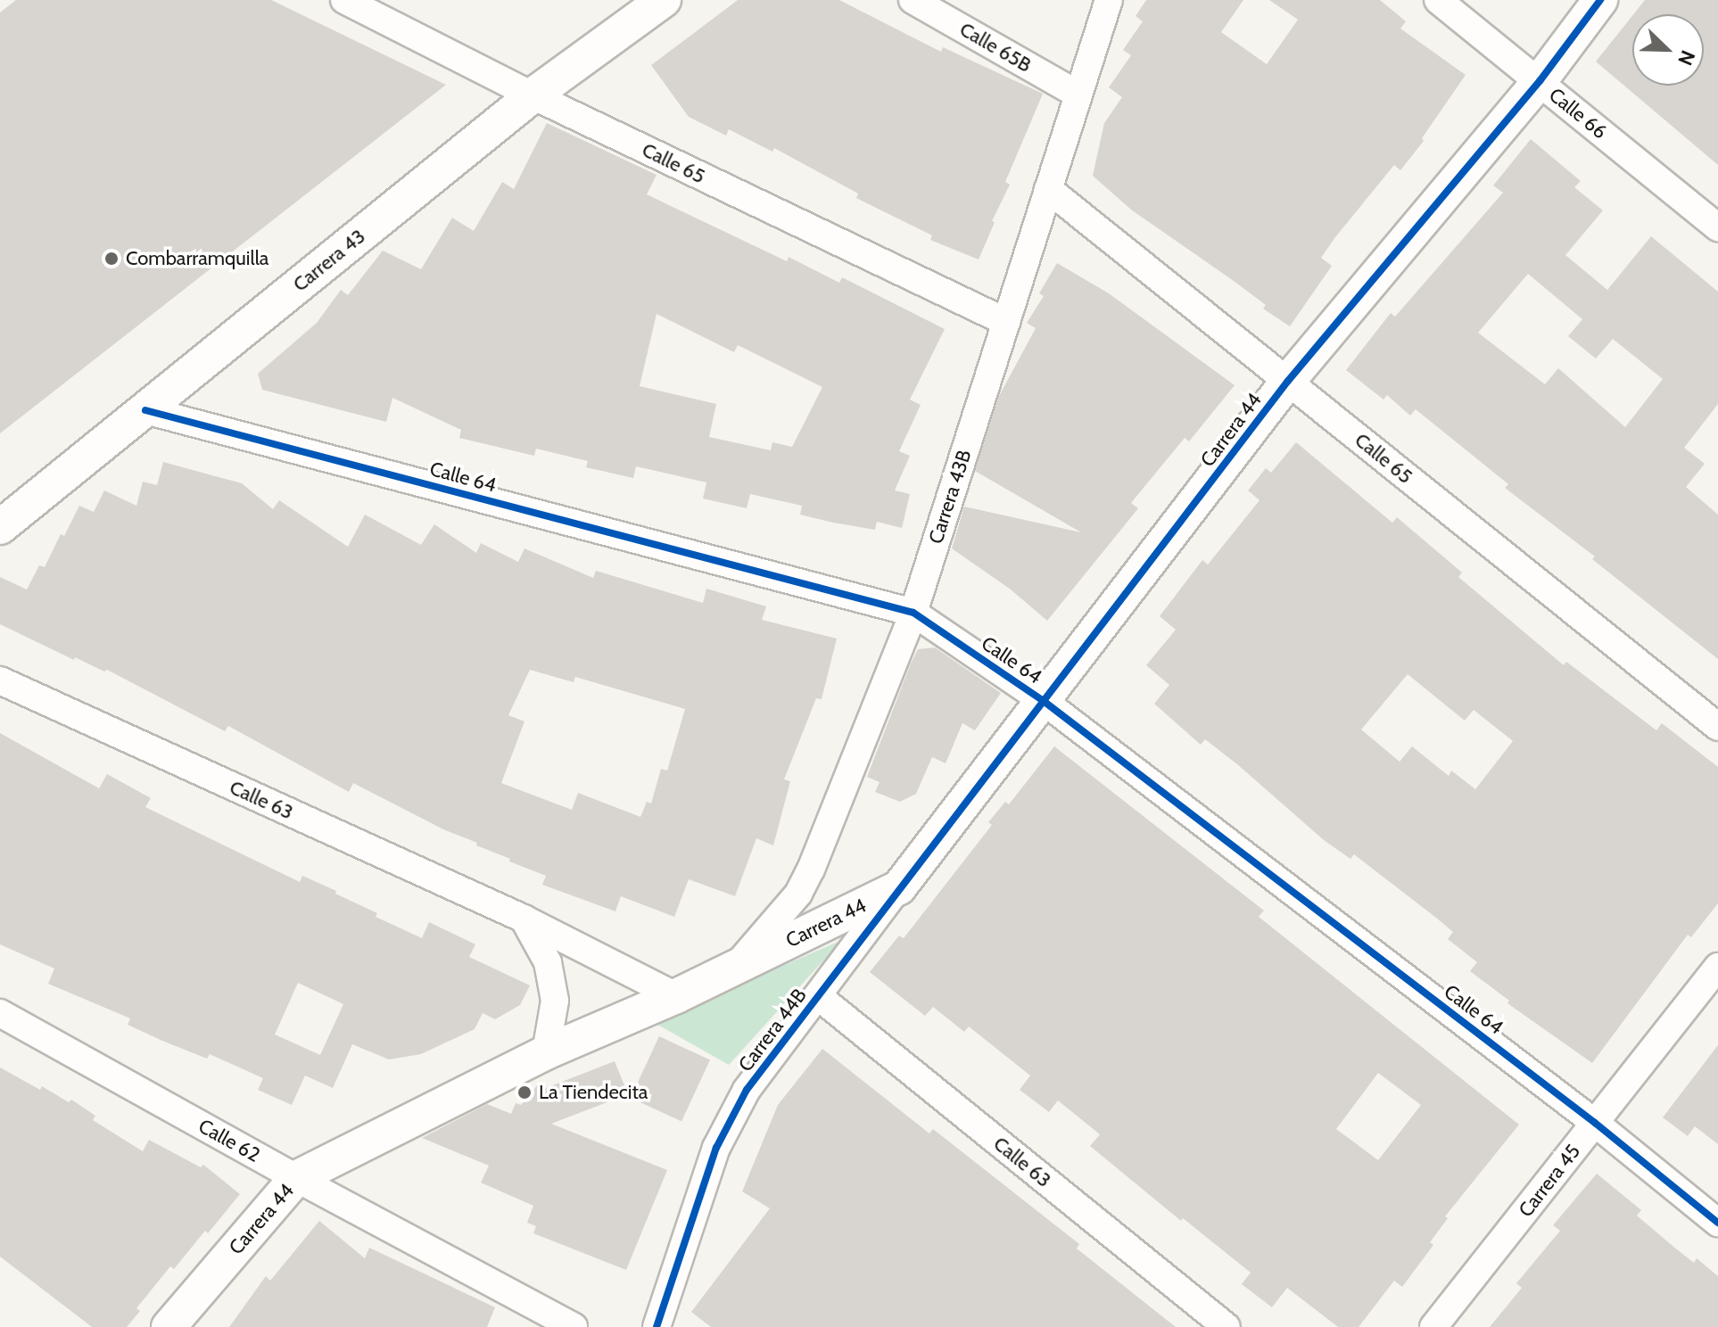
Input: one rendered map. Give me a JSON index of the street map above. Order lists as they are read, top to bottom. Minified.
{"streets":{"street":["Calle 65B","Calle 66","Calle 65","Carrera 43","Carrera 44","Calle 64","Carrera 43B","Calle 63","Carrera 44B","Calle 62","Carrera 45"]},"crossings":[["Calle 65B","Carrera 43B"],["Calle 66","Carrera 44"],["Calle 65","Carrera 43"],["Calle 65","Carrera 44"],["Calle 65","Carrera 43B"],["Carrera 43","Calle 64"],["Carrera 44","Calle 64"],["Carrera 44","Carrera 43B"],["Carrera 44","Calle 63"],["Carrera 44","Carrera 44B"],["Carrera 44","Calle 62"],["Calle 64","Carrera 43B"],["Calle 64","Carrera 45"],["Calle 63","Carrera 44B"]],"places":["Combarramquilla","La Tiendecita"],"north":"bottom right"}
